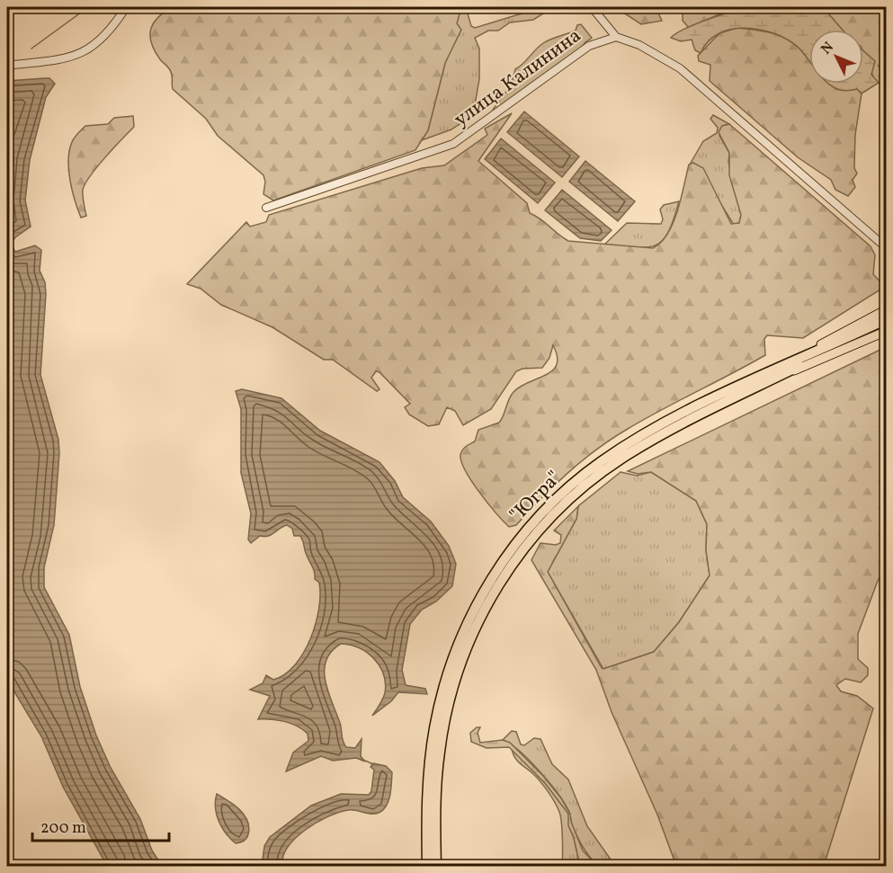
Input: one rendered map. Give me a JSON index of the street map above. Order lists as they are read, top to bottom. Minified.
{"streets":{"highway":["\"Югра\""],"street":["улица Калинина"]},"scale_bar":"200 m","north":"top left"}
